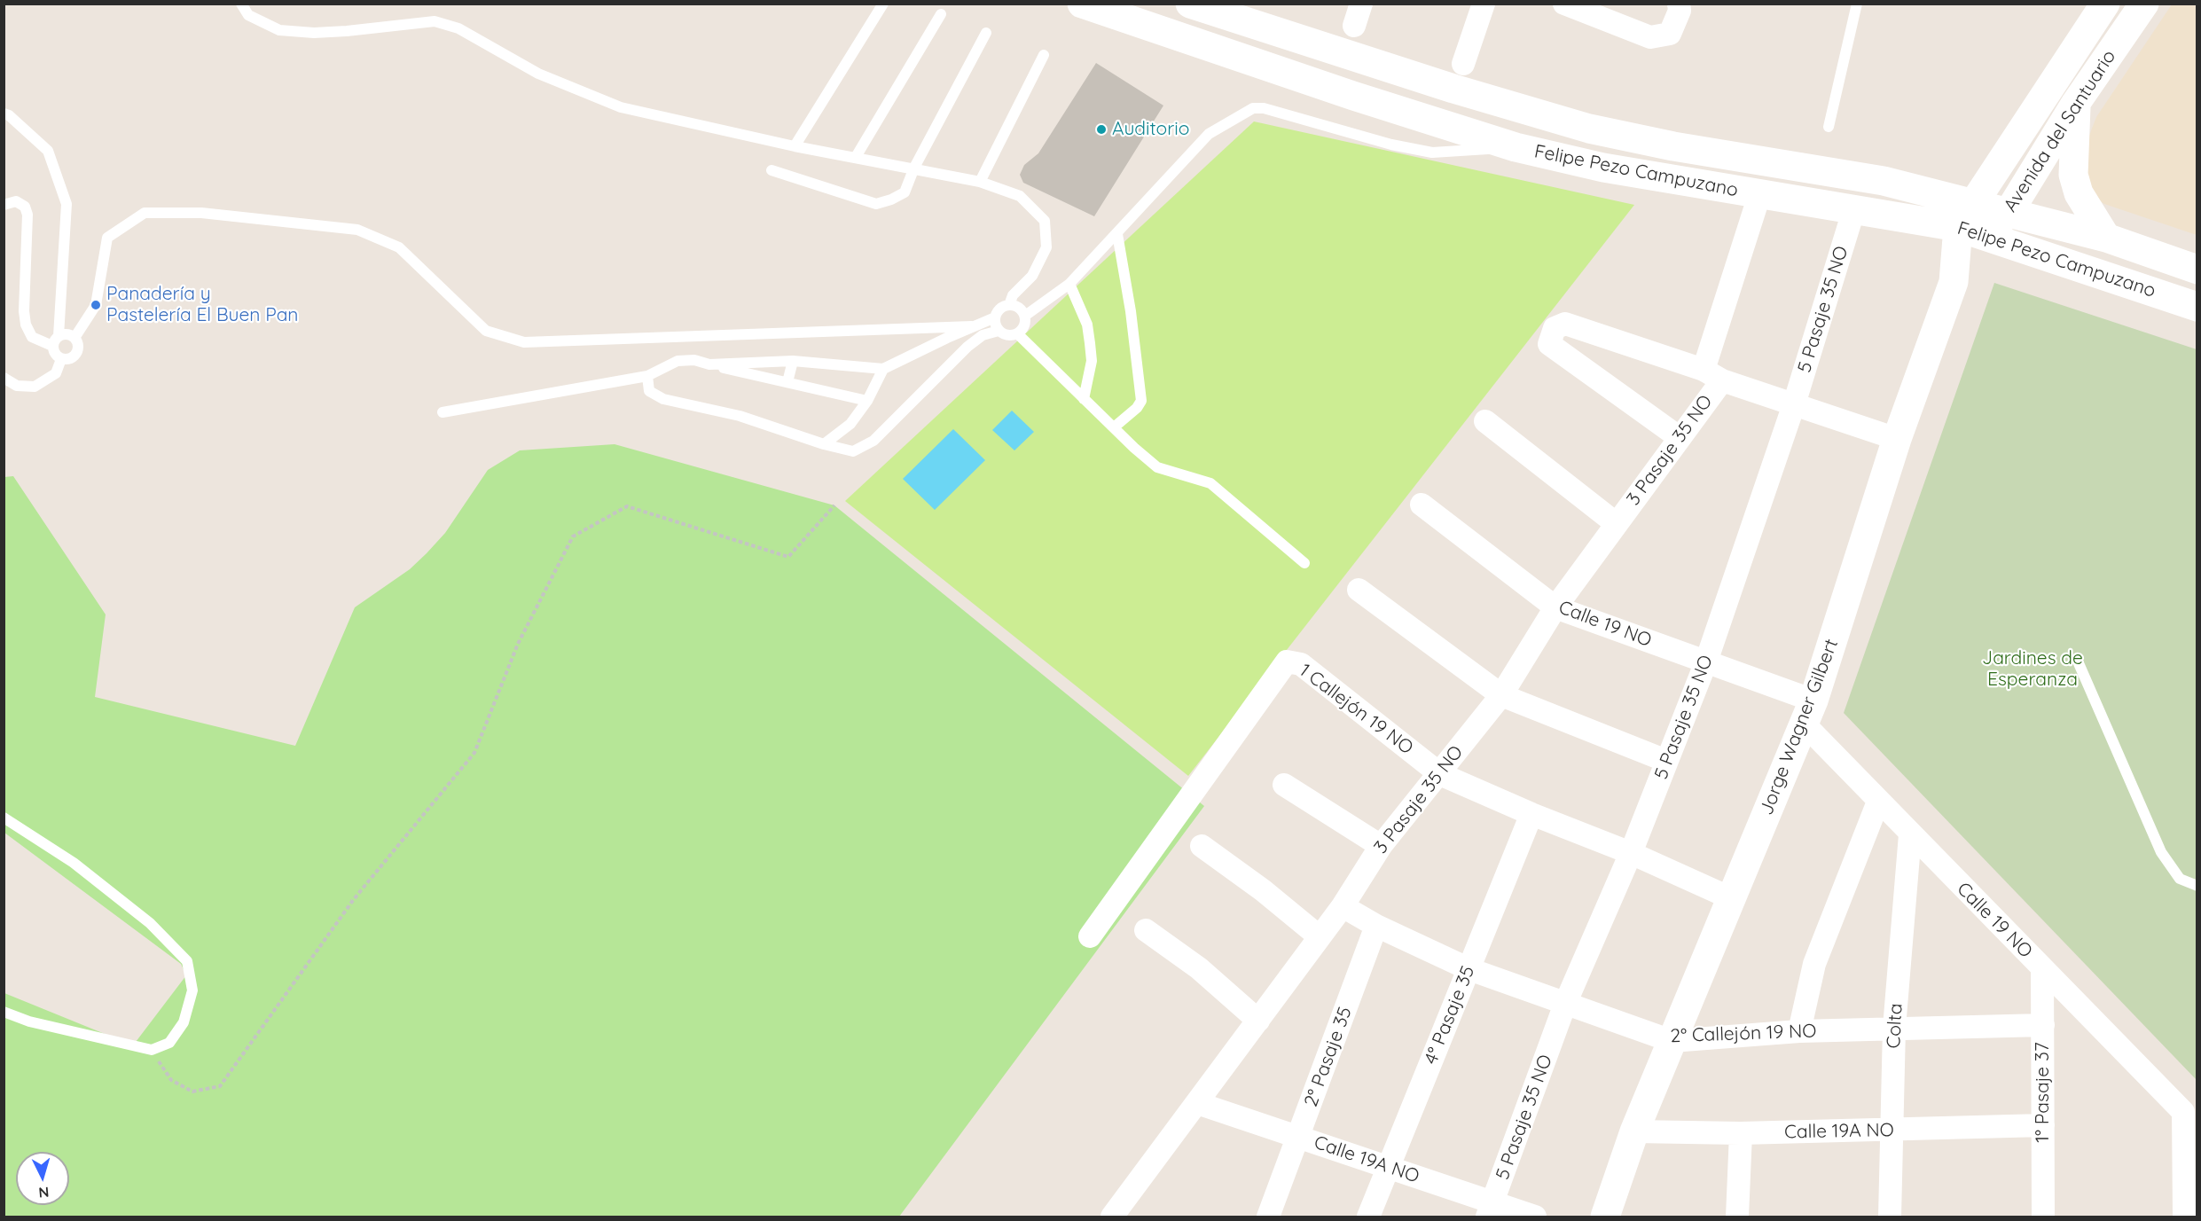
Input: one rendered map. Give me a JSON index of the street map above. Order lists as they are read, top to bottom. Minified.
{"streets":{"main road":["Avenida del Santuario","Felipe Pezo Campuzano","Jorge Wagner Gilbert"],"street":["5 Pasaje 35 NO","3 Pasaje 35 NO","Calle 19 NO","1 Callejón 19 NO","4° Pasaje 35","Colta","2° Callejón 19 NO","2° Pasaje 35","1° Pasaje 37","Calle 19A NO"]},"crossings":[["Avenida del Santuario","Felipe Pezo Campuzano"],["Avenida del Santuario","Jorge Wagner Gilbert"],["Felipe Pezo Campuzano","5 Pasaje 35 NO"],["Felipe Pezo Campuzano","3 Pasaje 35 NO"],["Felipe Pezo Campuzano","Jorge Wagner Gilbert"],["5 Pasaje 35 NO","Calle 19 NO"],["5 Pasaje 35 NO","1 Callejón 19 NO"],["5 Pasaje 35 NO","2° Callejón 19 NO"],["5 Pasaje 35 NO","Calle 19A NO"],["3 Pasaje 35 NO","Calle 19 NO"],["3 Pasaje 35 NO","1 Callejón 19 NO"],["3 Pasaje 35 NO","2° Callejón 19 NO"],["3 Pasaje 35 NO","Calle 19A NO"],["Calle 19 NO","Jorge Wagner Gilbert"],["Calle 19 NO","Colta"],["Calle 19 NO","1° Pasaje 37"],["1 Callejón 19 NO","Jorge Wagner Gilbert"],["1 Callejón 19 NO","4° Pasaje 35"],["Jorge Wagner Gilbert","2° Callejón 19 NO"],["Jorge Wagner Gilbert","Calle 19A NO"],["4° Pasaje 35","2° Callejón 19 NO"],["4° Pasaje 35","Calle 19A NO"],["Colta","2° Callejón 19 NO"],["Colta","Calle 19A NO"],["2° Callejón 19 NO","2° Pasaje 35"],["2° Callejón 19 NO","1° Pasaje 37"],["2° Pasaje 35","Calle 19A NO"],["1° Pasaje 37","Calle 19A NO"]],"parks":["Jardines de Esperanza"],"places":["Auditorio","Panadería y Pastelería El Buen Pan"],"north":"bottom"}
